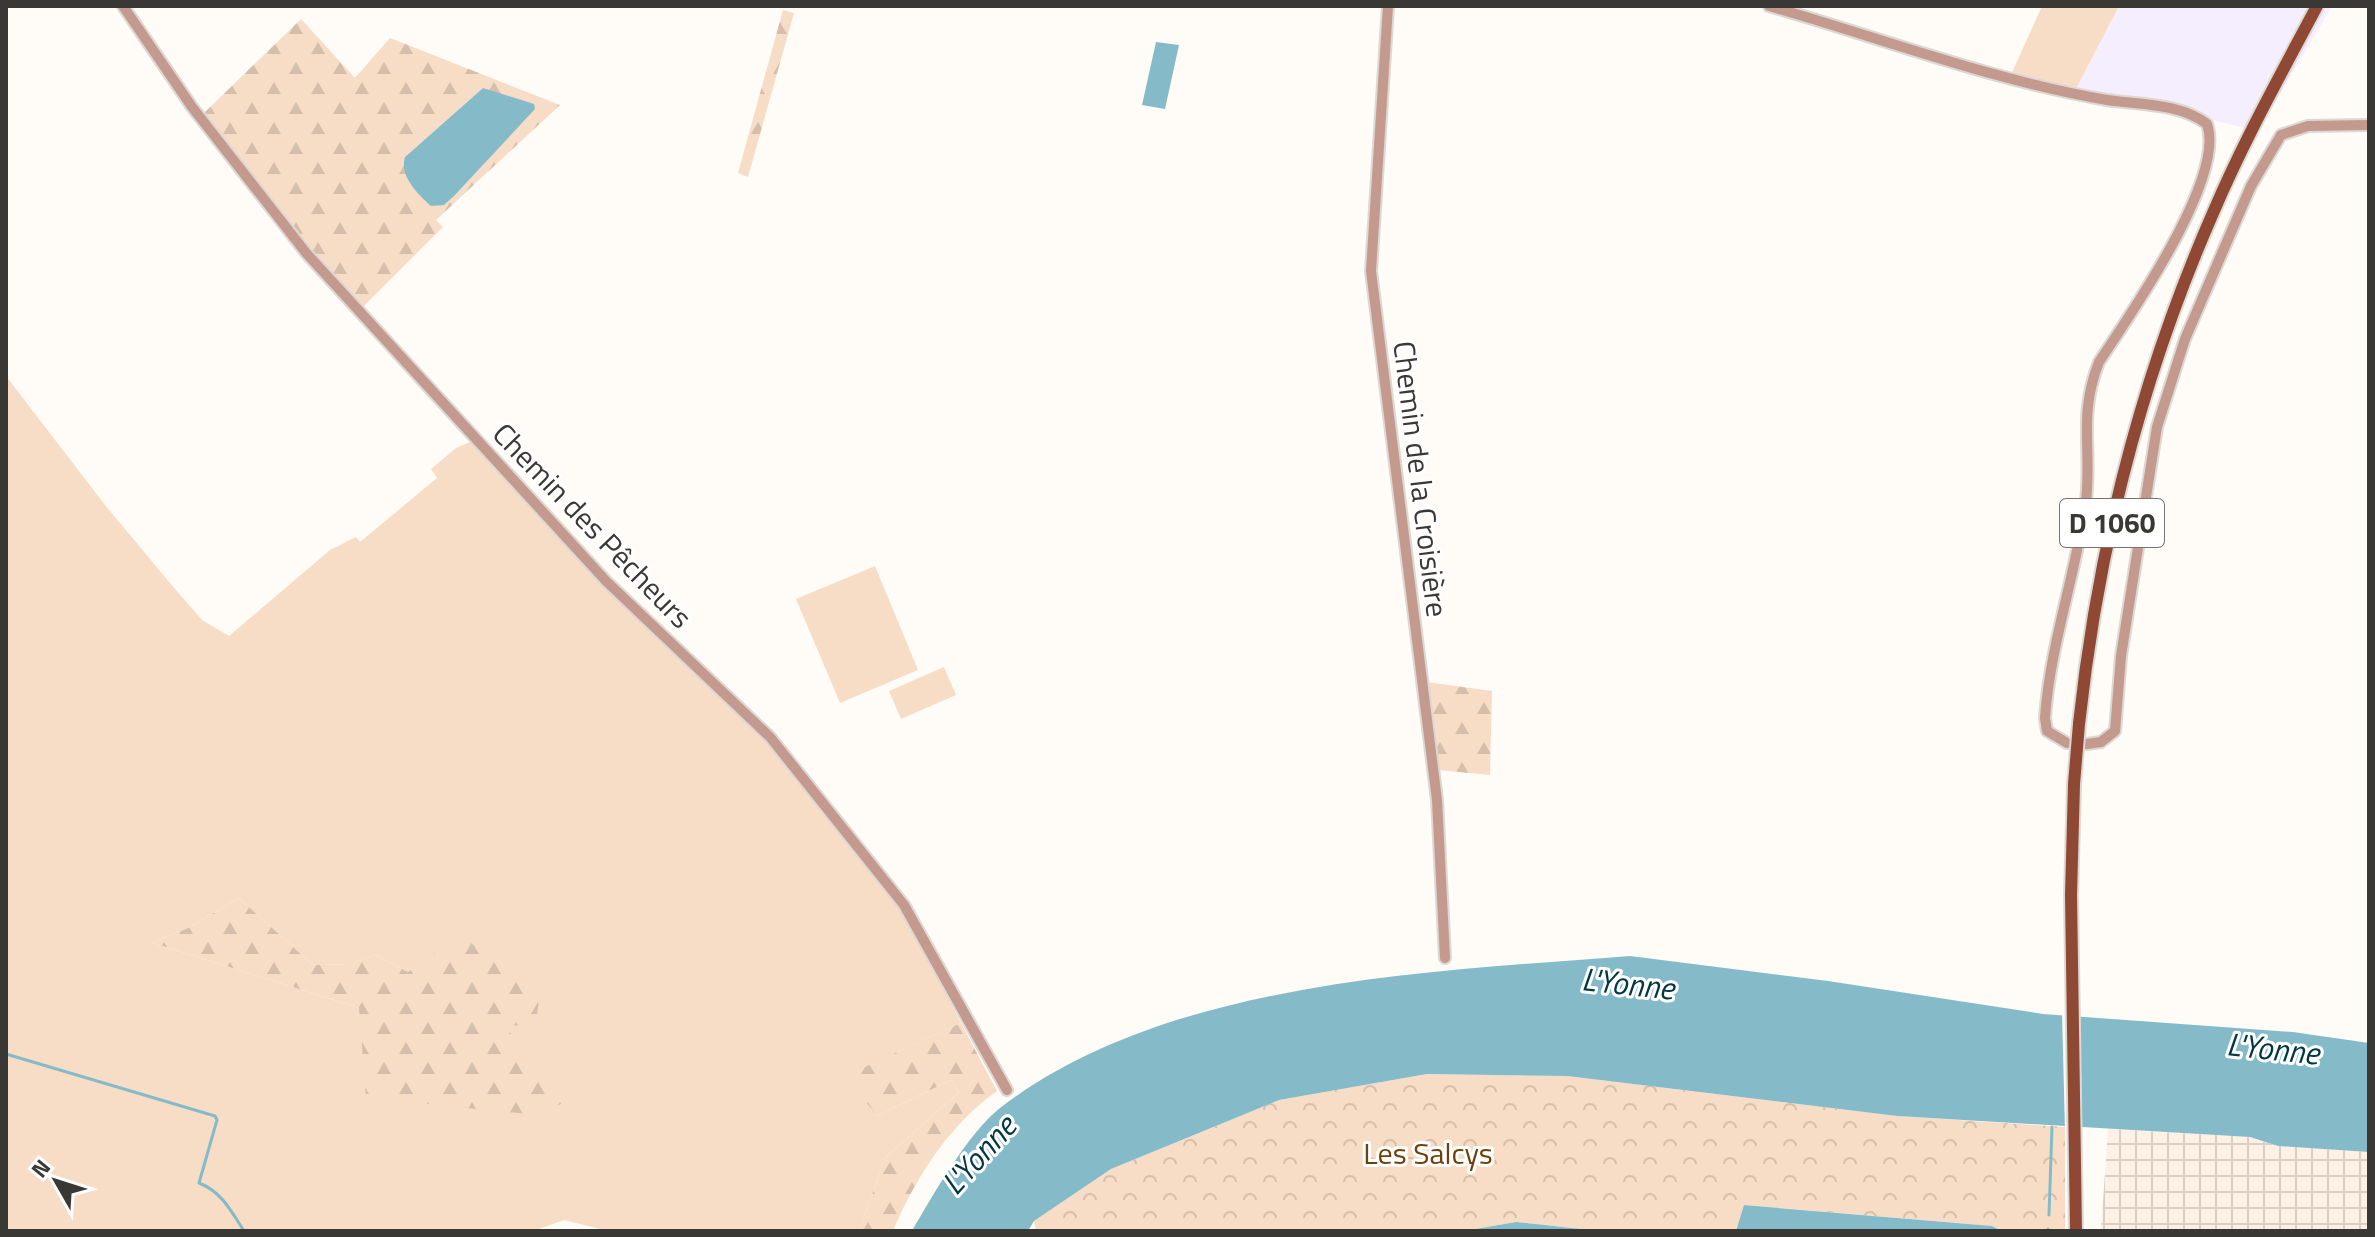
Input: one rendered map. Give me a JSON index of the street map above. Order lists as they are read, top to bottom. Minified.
{"streets":{"main road":["D 1060"],"street":["Chemin de la Croisière","Chemin des Pêcheurs"]},"water":["L'Yonne"],"parks":["Les Salcys"],"north":"top left"}
